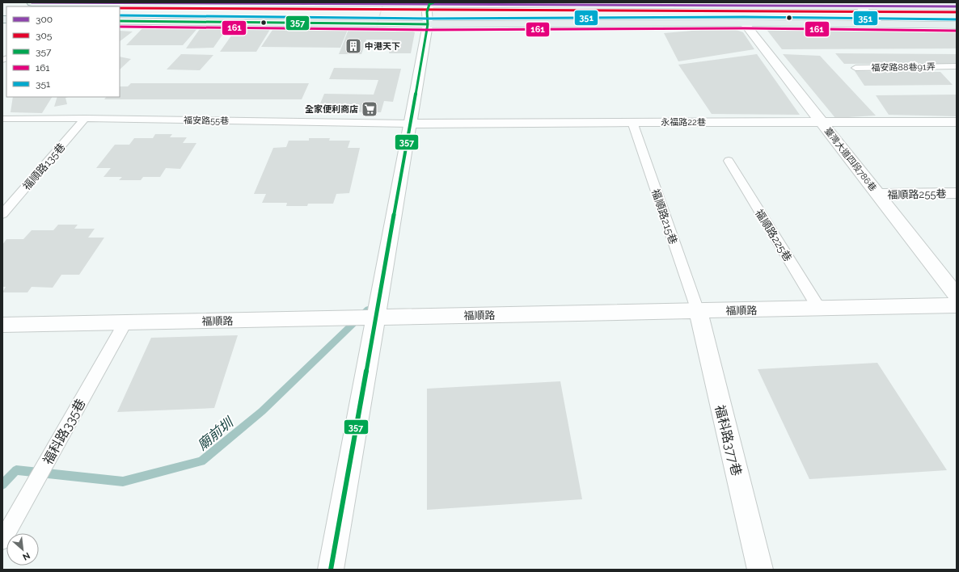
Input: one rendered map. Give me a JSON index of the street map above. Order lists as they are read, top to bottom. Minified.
{"streets":{"street":["永福路22巷","臺灣大道四段786巷","福順路255巷","福順路","福科路377巷"],"lane":["福安路88巷91弄","福安路55巷","福順路135巷","福順路215巷","福順路225巷","福科路335巷"]},"crossings":[["福安路55巷","永福路22巷"],["福安路55巷","福順路135巷"],["永福路22巷","臺灣大道四段786巷"],["永福路22巷","福順路215巷"],["臺灣大道四段786巷","福順路255巷"],["福順路215巷","福順路"],["福順路215巷","福科路377巷"],["福順路225巷","福順路"],["福順路","福科路335巷"],["福順路","福科路377巷"]],"water":["廟前圳"],"places":{"building":["中港天下"],"supermarket":["全家便利商店"]},"lines":["transit line 300","transit line 357","transit line 305","transit line 351","transit line 161"],"legend":["300","305","357","161","351"],"north":"bottom right"}
